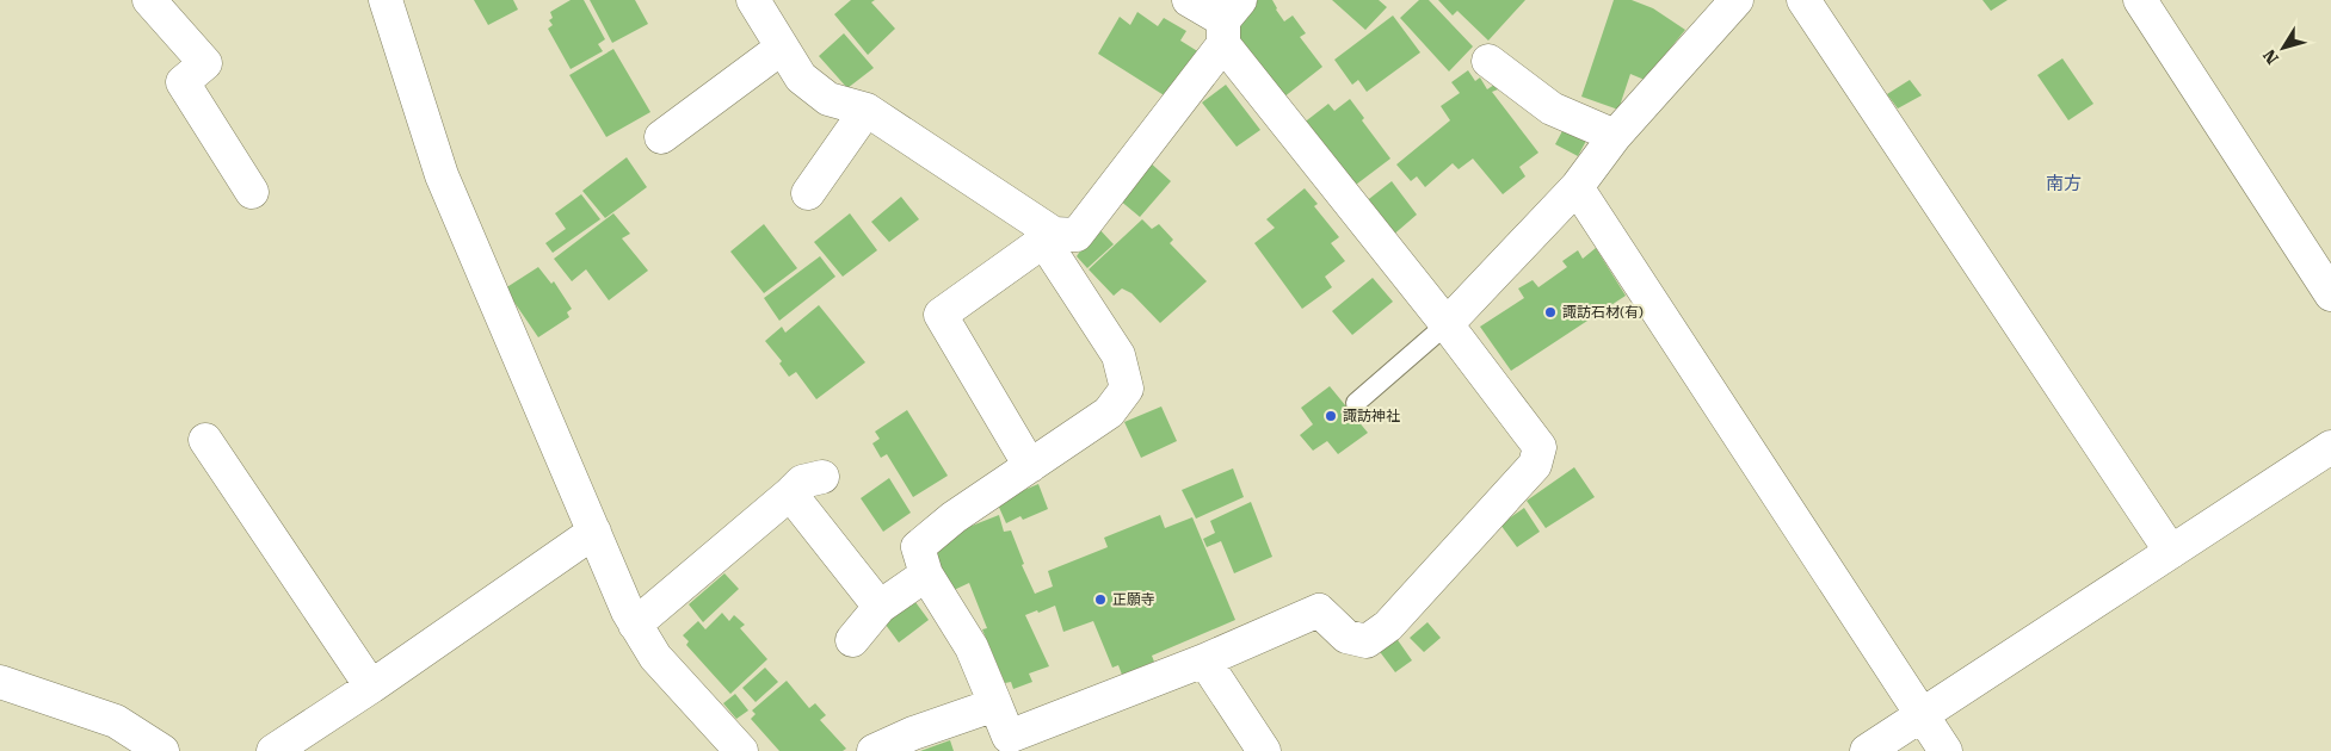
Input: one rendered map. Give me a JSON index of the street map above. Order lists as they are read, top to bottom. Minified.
{"districts":["南方"],"places":["諏訪石材(有)","諏訪神社","正願寺"],"north":"bottom left"}
